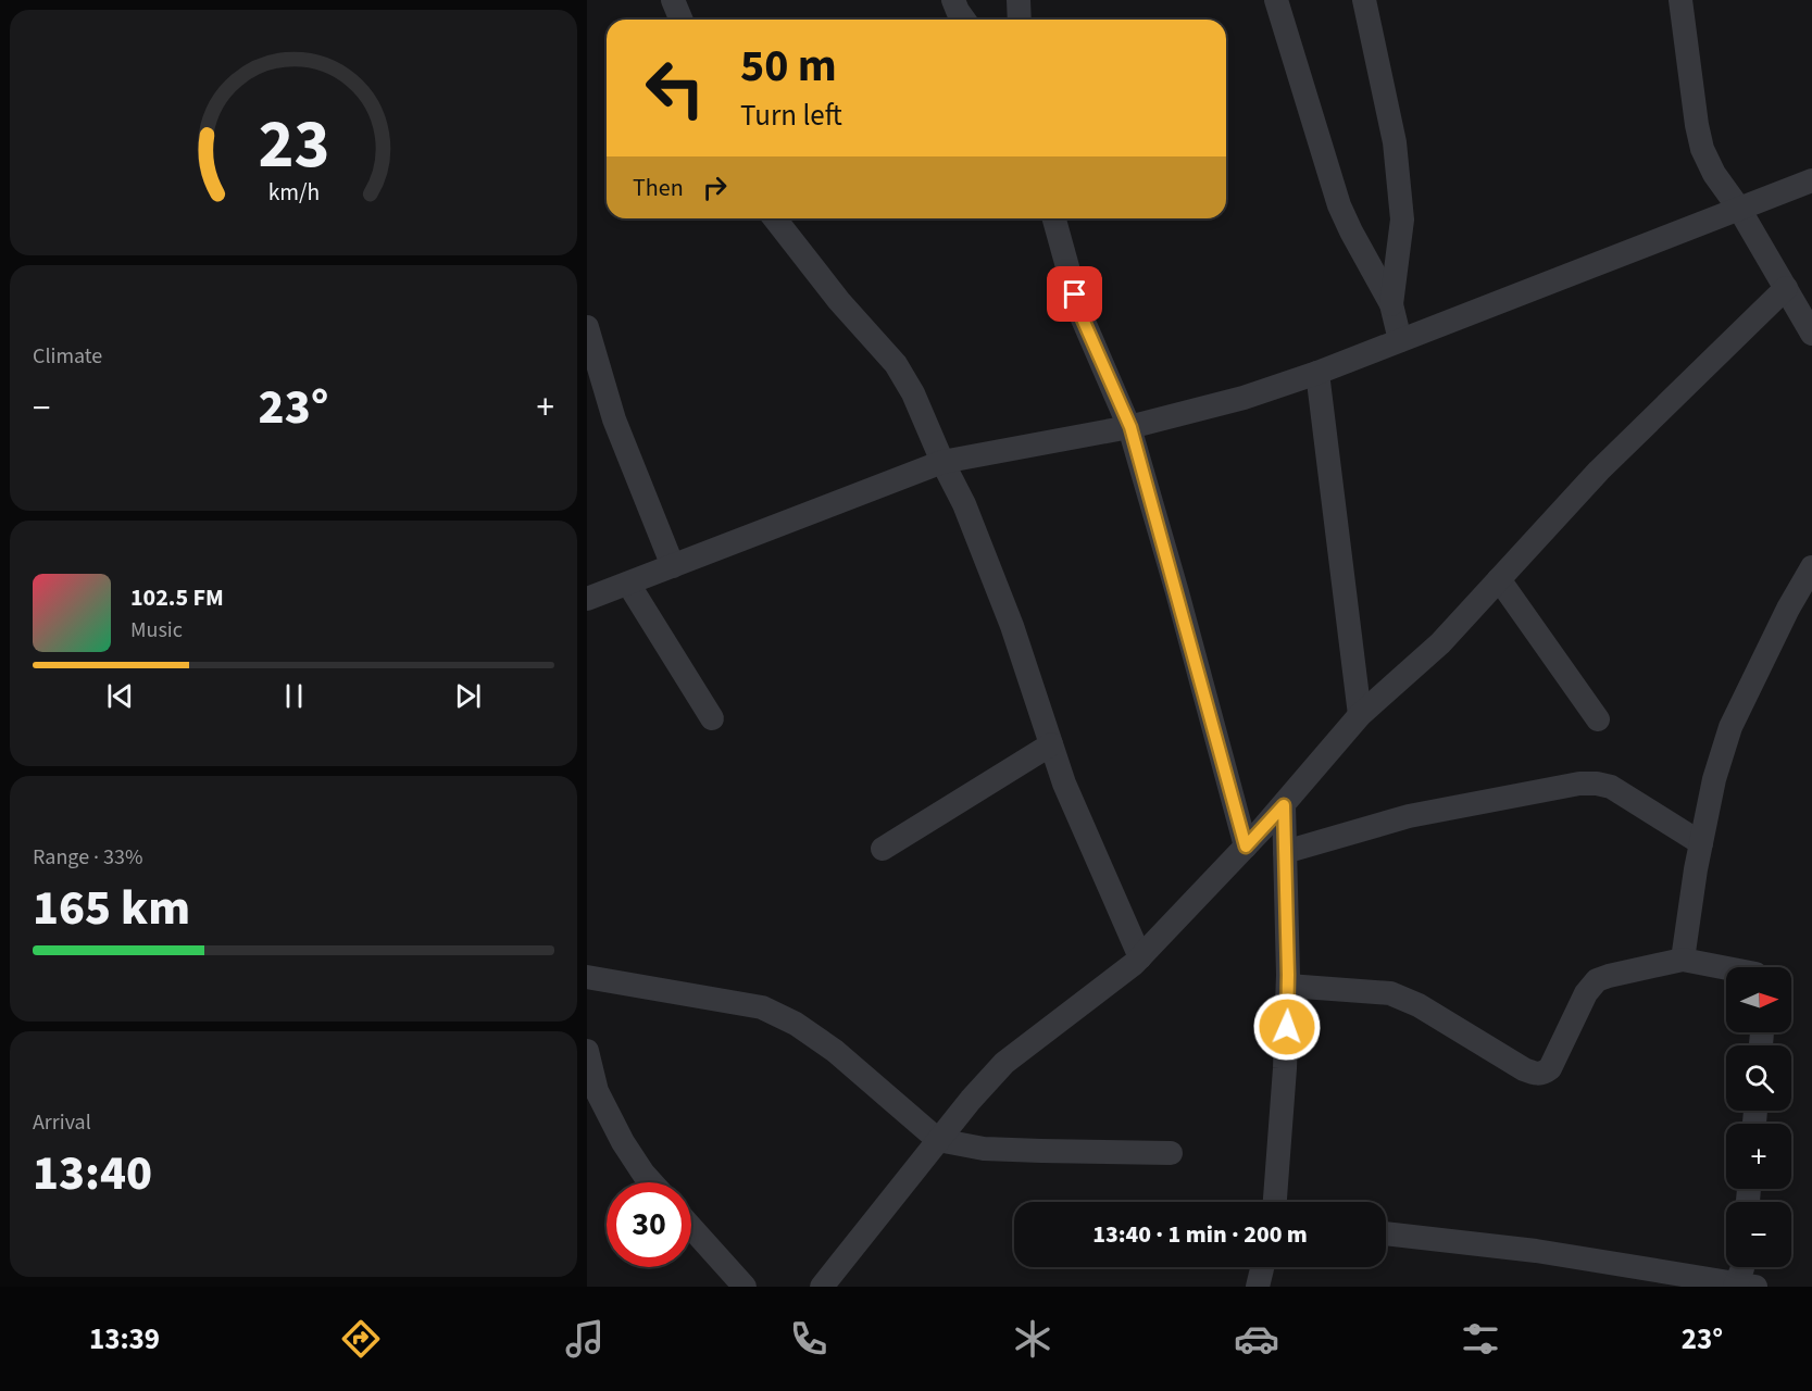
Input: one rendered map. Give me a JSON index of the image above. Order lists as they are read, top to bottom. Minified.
{"north":"right","page":{"turn":["50 m","Turn left"],"then":"Then","tile":["Climate",["Range · 33%","165 km"],["Arrival","13:40"]],"heat":["−","23°","+"],"song":["102.5 FM","Music"],"map_buttons":["+","−"],"limit":"30","trip":"13:40 · 1 min · 200 m","tabs":["13:39","23°"],"gauge":["23","km/h"]}}
